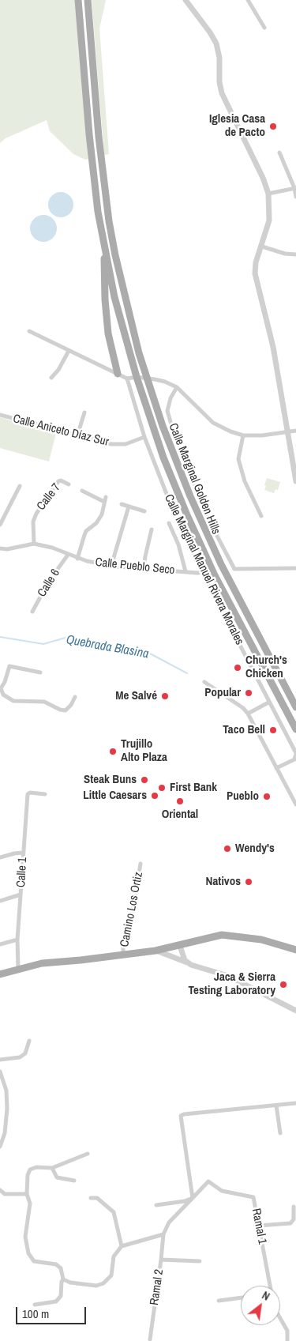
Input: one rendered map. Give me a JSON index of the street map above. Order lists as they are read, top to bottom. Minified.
{"streets":{"street":["Calle Aniceto Díaz Sur","Calle Marginal Golden Hills","Calle 7","Calle Pueblo Seco","Calle Marginal Manuel Rivera Morales","Calle 6","Calle 1","Camino Los Ortiz","Ramal 1","Ramal 2"]},"crossings":[["Calle Aniceto Díaz Sur","Calle Marginal Manuel Rivera Morales"],["Calle 7","Calle Pueblo Seco"],["Calle Pueblo Seco","Calle Marginal Manuel Rivera Morales"],["Calle Pueblo Seco","Calle 6"]],"water":["Quebrada Blasina"],"places":["Iglesia Casa de Pacto","Church's Chicken","Popular","Me Salvé","Taco Bell","Trujillo Alto Plaza","Steak Buns","First Bank","Little Caesars","Pueblo","Oriental","Wendy's","Nativos","Jaca & Sierra Testing Laboratory"],"scale_bar":"100 m","north":"top right"}
